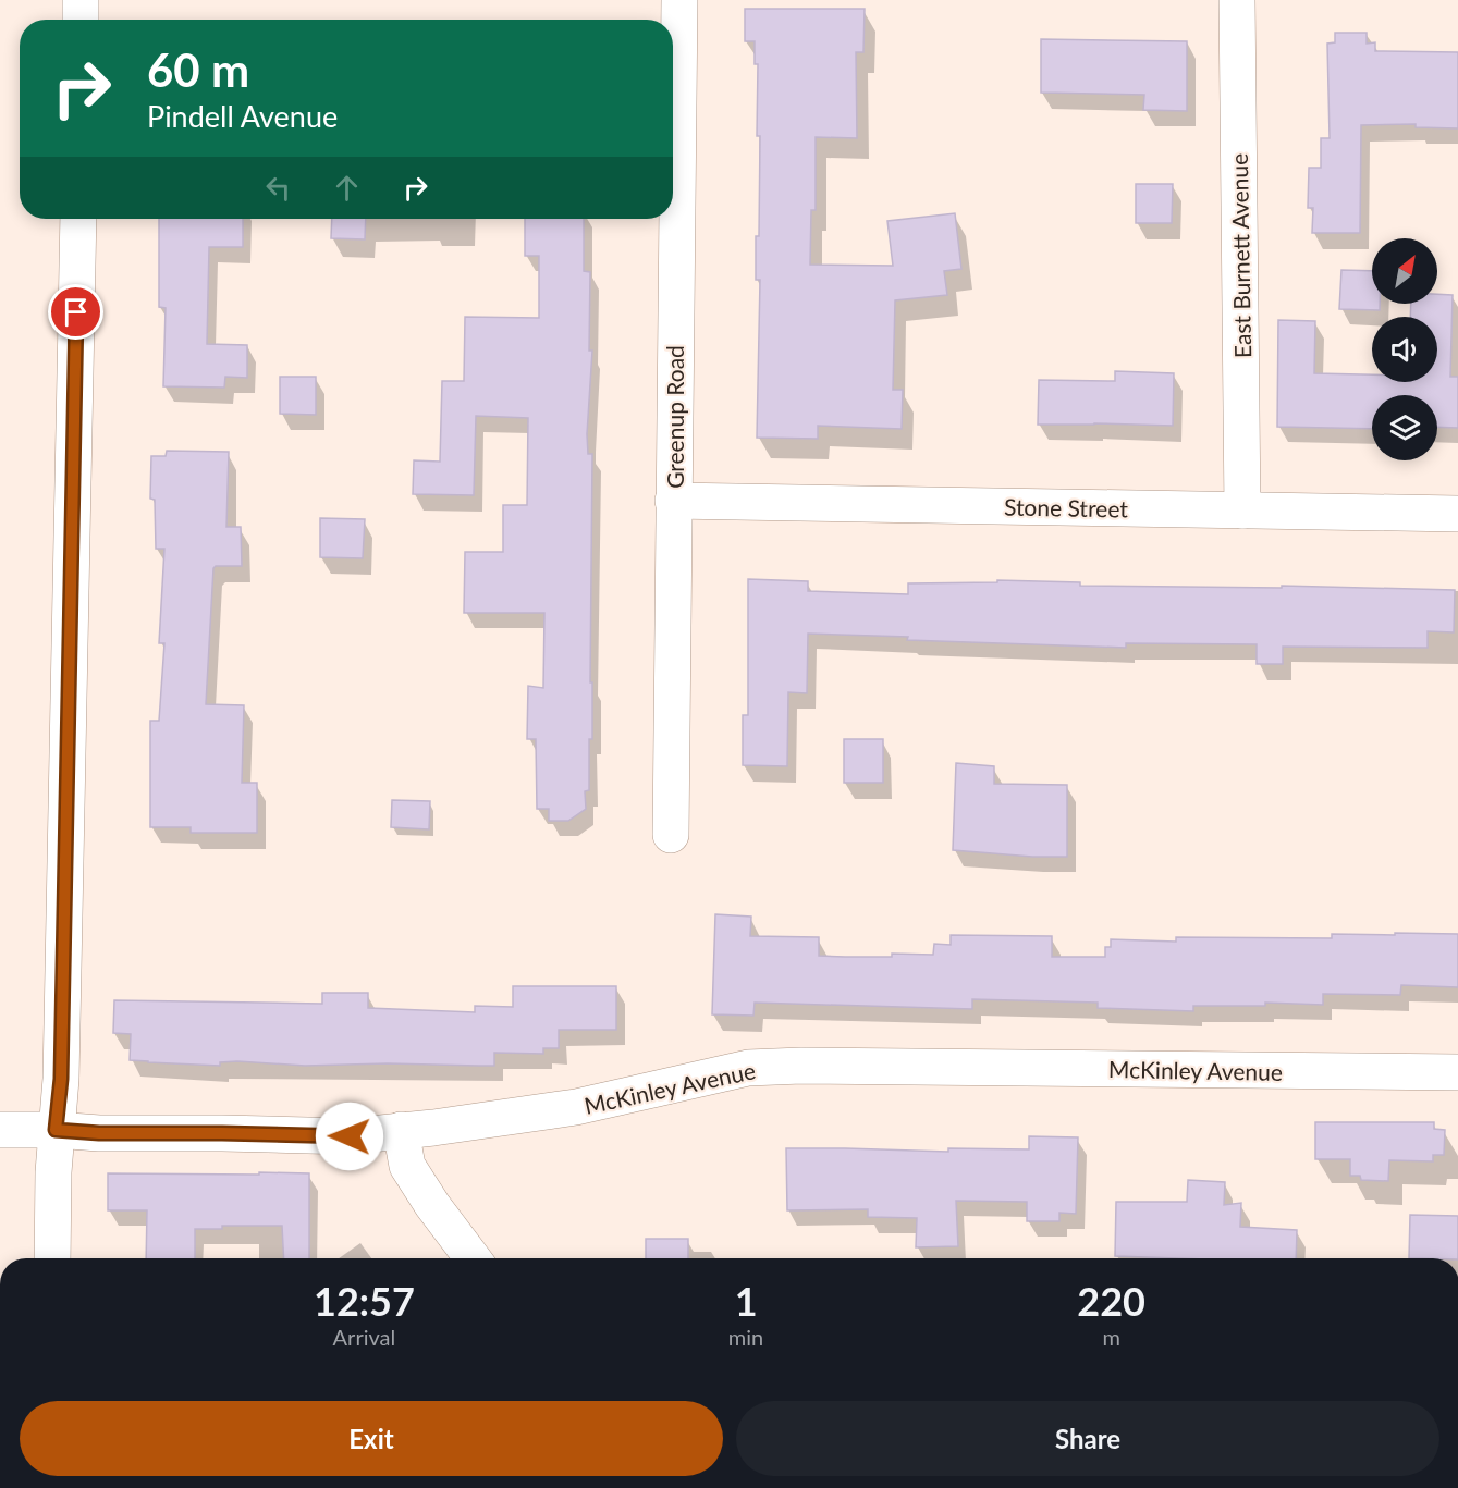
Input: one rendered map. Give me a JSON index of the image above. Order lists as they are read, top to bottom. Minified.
{"streets":{"street":["East Burnett Avenue","Greenup Road","Stone Street","McKinley Avenue"]},"crossings":[["East Burnett Avenue","Stone Street"],["Greenup Road","Stone Street"]],"north":"top right","page":{"turn":["60 m","Pindell Avenue"],"eta":["12:57","Arrival","1","min","220","m"],"buttons":["Exit","Share"]}}
